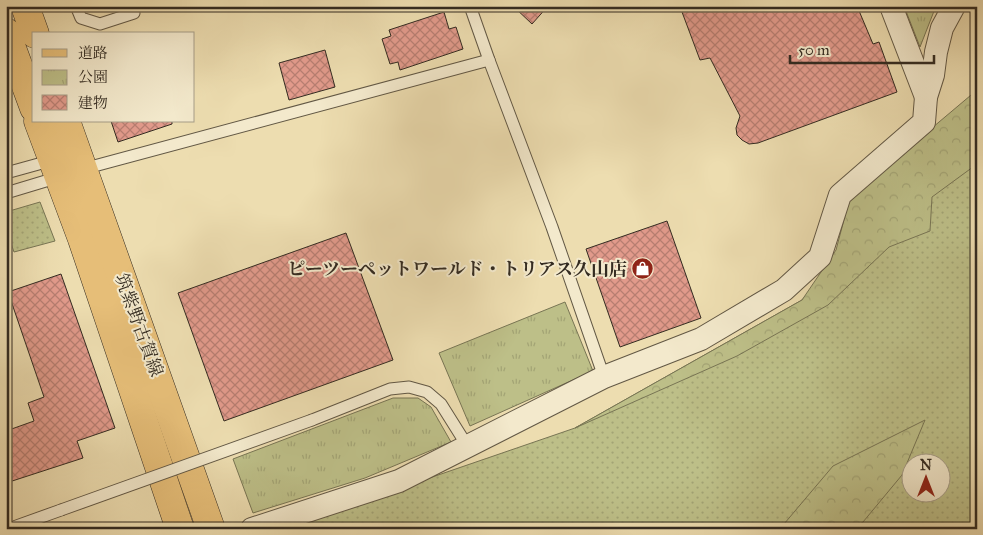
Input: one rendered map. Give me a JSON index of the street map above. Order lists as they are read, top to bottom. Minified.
{"streets":{"main road":["筑紫野古賀線"]},"places":{"shop":["ピーツーペットワールド・トリアス久山店"]},"legend":["道路","公園","建物"],"scale_bar":"50 m","north":"top"}
